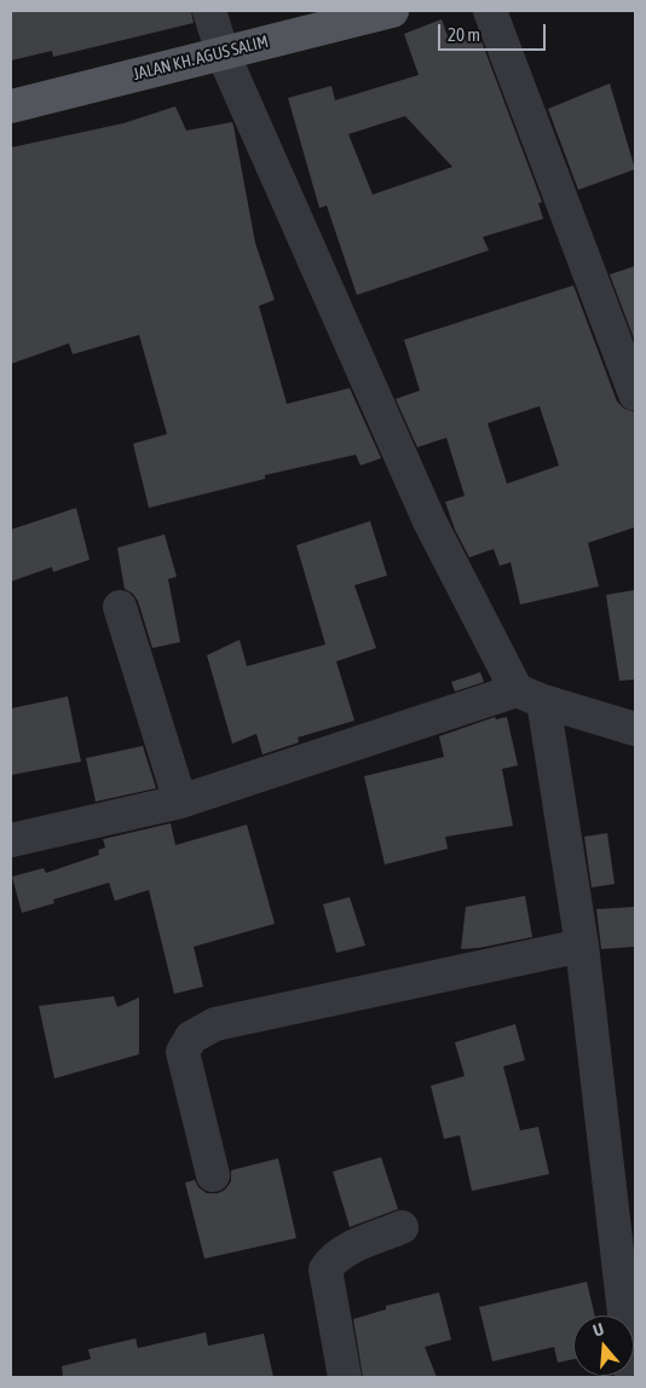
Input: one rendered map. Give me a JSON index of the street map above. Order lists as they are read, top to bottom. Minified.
{"streets":{"main road":["JALAN KH. AGUS SALIM"]},"scale_bar":"20 m","north":"top"}
